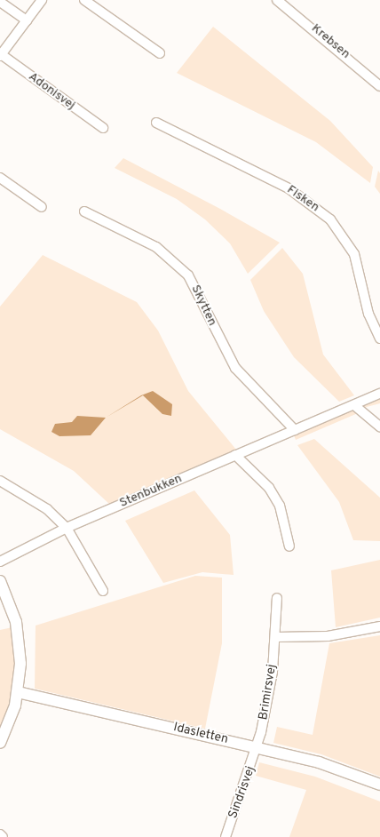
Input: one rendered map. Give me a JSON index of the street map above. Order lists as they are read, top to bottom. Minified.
{"streets":{"street":["Krebsen","Adonisvej","Fisken","Skytten","Stenbukken","Brimirsvej","Idasletten","Sindrisvej"]},"crossings":[["Skytten","Stenbukken"],["Brimirsvej","Idasletten"],["Brimirsvej","Sindrisvej"],["Idasletten","Sindrisvej"]]}
